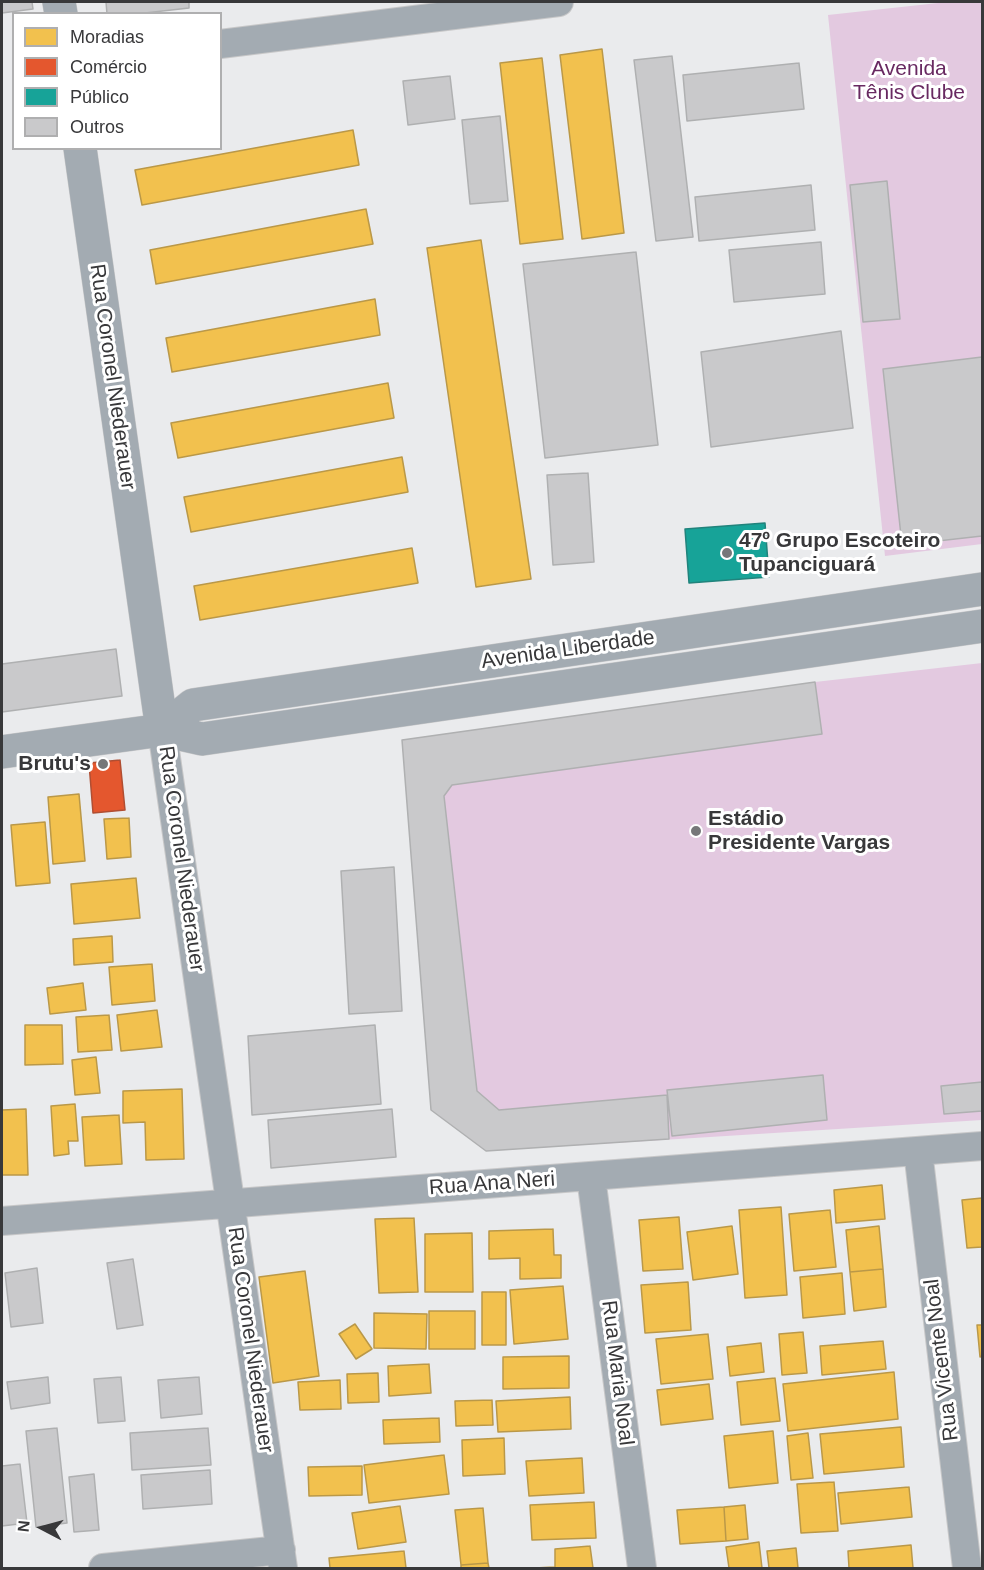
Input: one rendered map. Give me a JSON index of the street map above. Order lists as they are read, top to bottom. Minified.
{"streets":{"street":["Rua Coronel Niederauer","Avenida Liberdade","Rua Ana Neri","Rua Vicente Noal","Rua Maria Noal"]},"crossings":[["Rua Coronel Niederauer","Avenida Liberdade"],["Rua Coronel Niederauer","Rua Ana Neri"],["Rua Ana Neri","Rua Vicente Noal"],["Rua Ana Neri","Rua Maria Noal"]],"parks":["Avenida Tênis Clube"],"places":["47º Grupo Escoteiro Tupanciguará","Brutu's","Estádio Presidente Vargas"],"legend":["Moradias","Comércio","Público","Outros"],"north":"left"}
